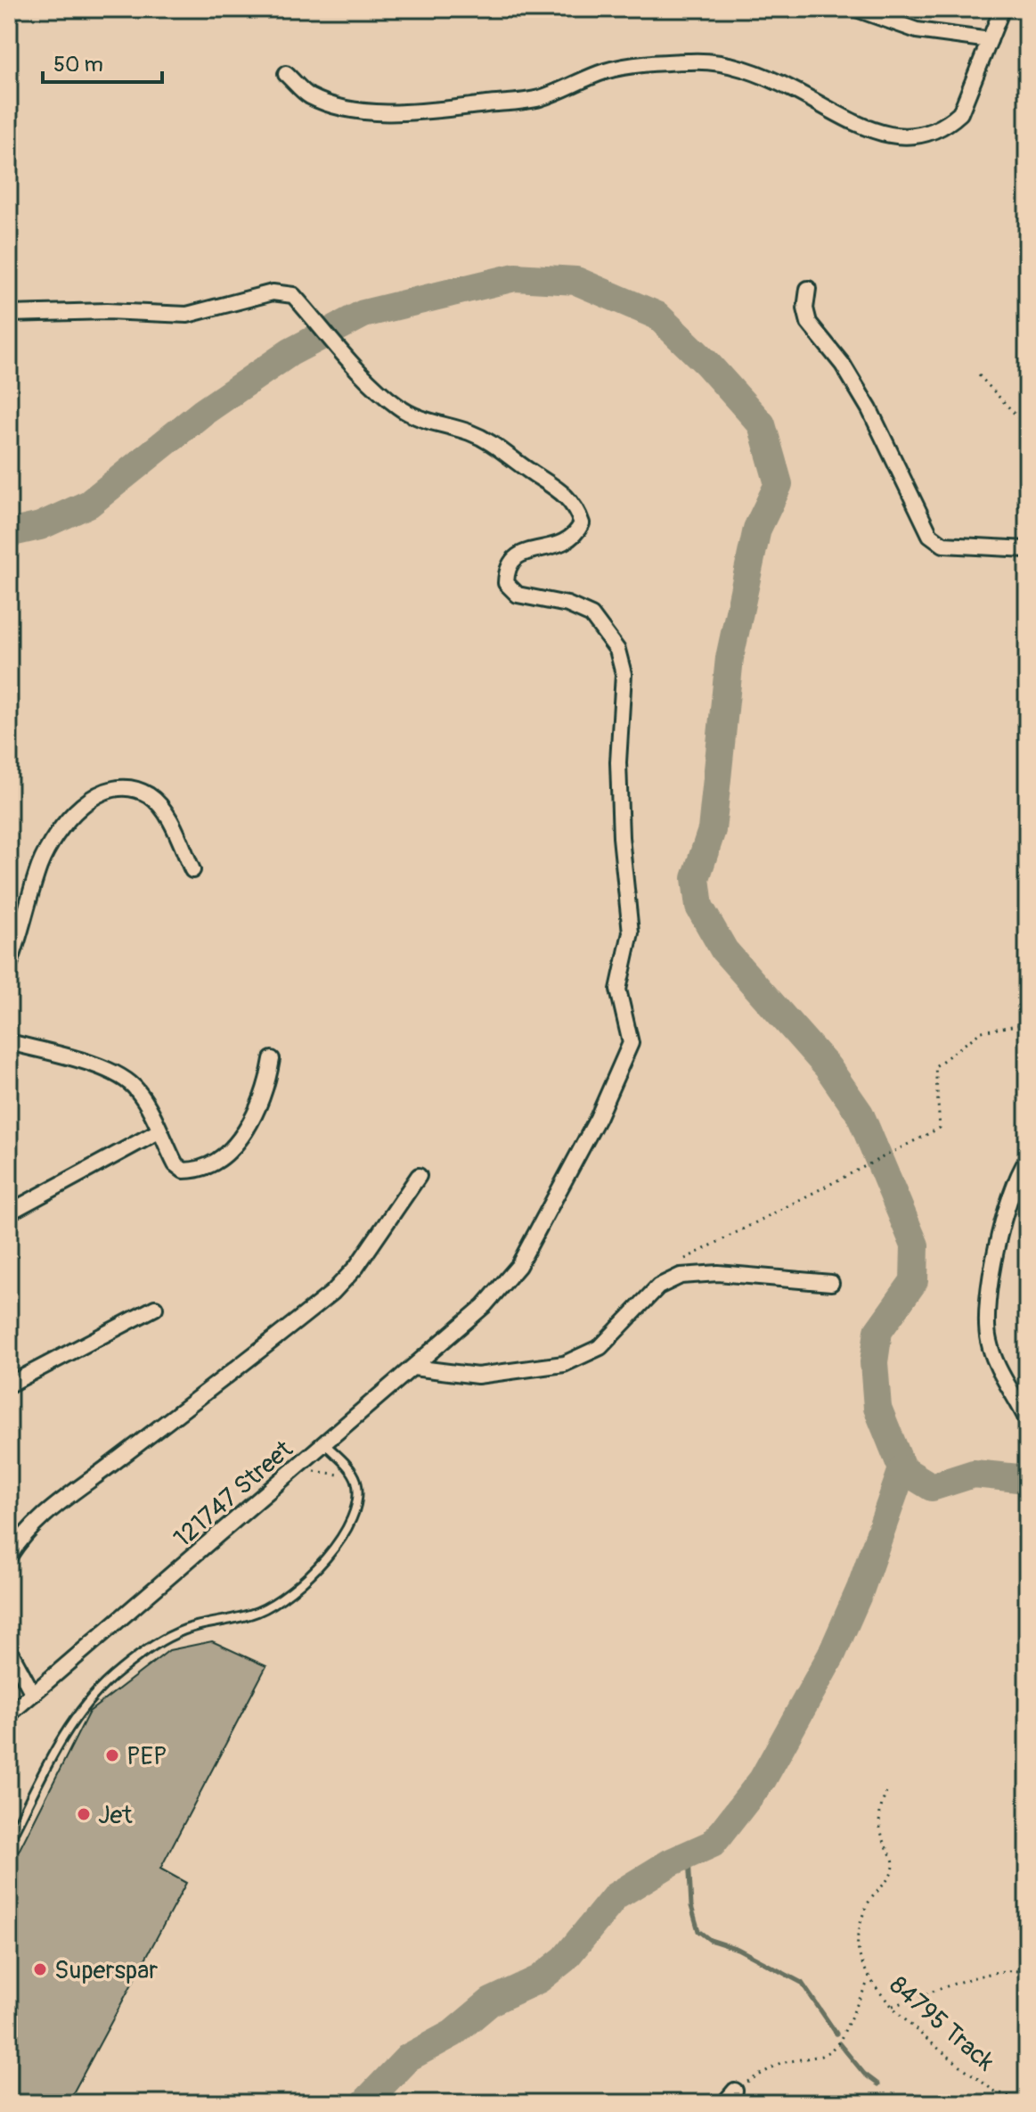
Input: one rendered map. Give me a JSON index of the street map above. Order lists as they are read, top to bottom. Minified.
{"streets":{"street":["121747 Street"],"path":["84795 Track"]},"places":["PEP","Jet","Superspar"],"scale_bar":"50 m"}
